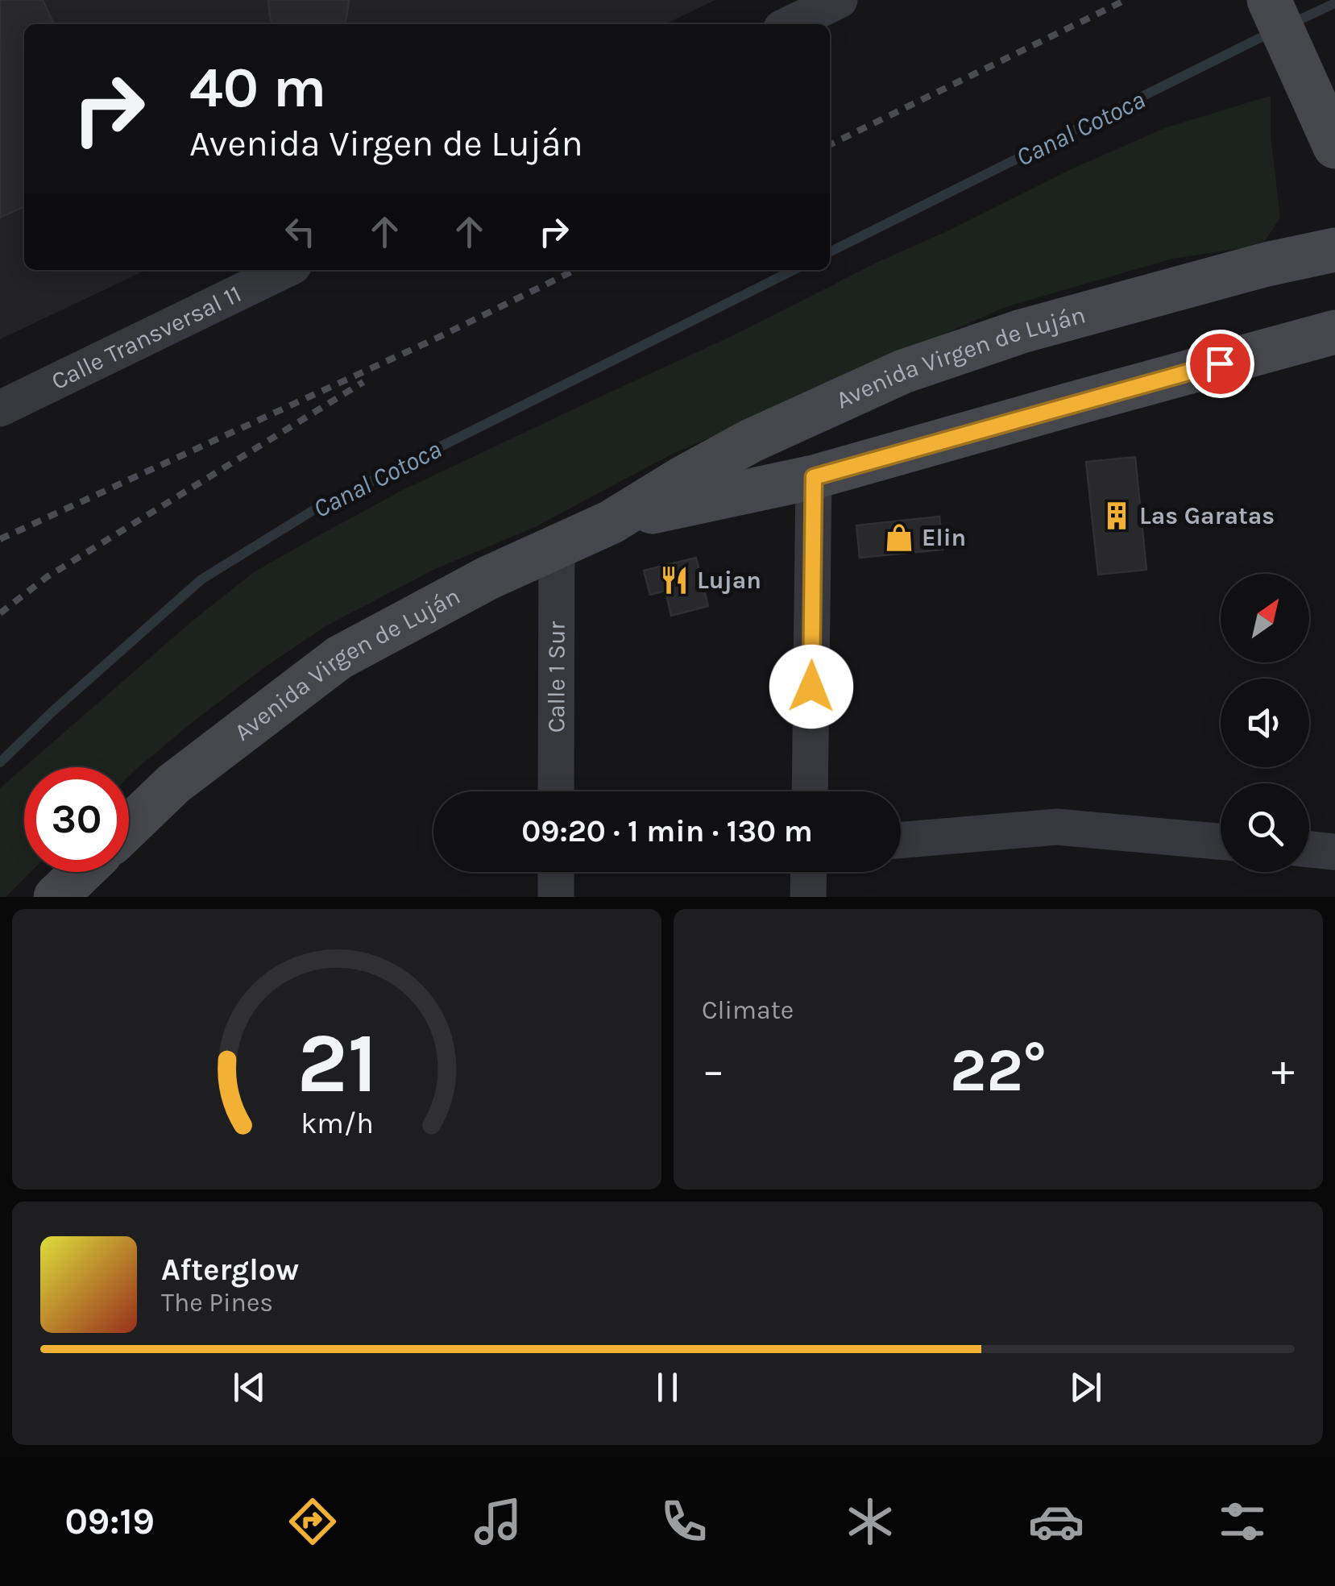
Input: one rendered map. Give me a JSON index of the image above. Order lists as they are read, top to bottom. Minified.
{"streets":{"main road":["Avenida Virgen de Luján"],"street":["Calle Transversal 11","Calle 1 Sur"]},"crossings":[["Avenida Virgen de Luján","Calle 1 Sur"]],"water":["Canal Cotoca"],"places":{"building":["Las Garatas"],"shop":["Elin"],"restaurant":["Lujan"]},"north":"top right","page":{"turn":["40 m","Avenida Virgen de Luján"],"limit":"30","trip":"09:20 · 1 min · 130 m","tile":"Climate","heat":["−","22°","+"],"song":["Afterglow","The Pines"],"tabs":"09:19","gauge":["21","km/h"]}}
